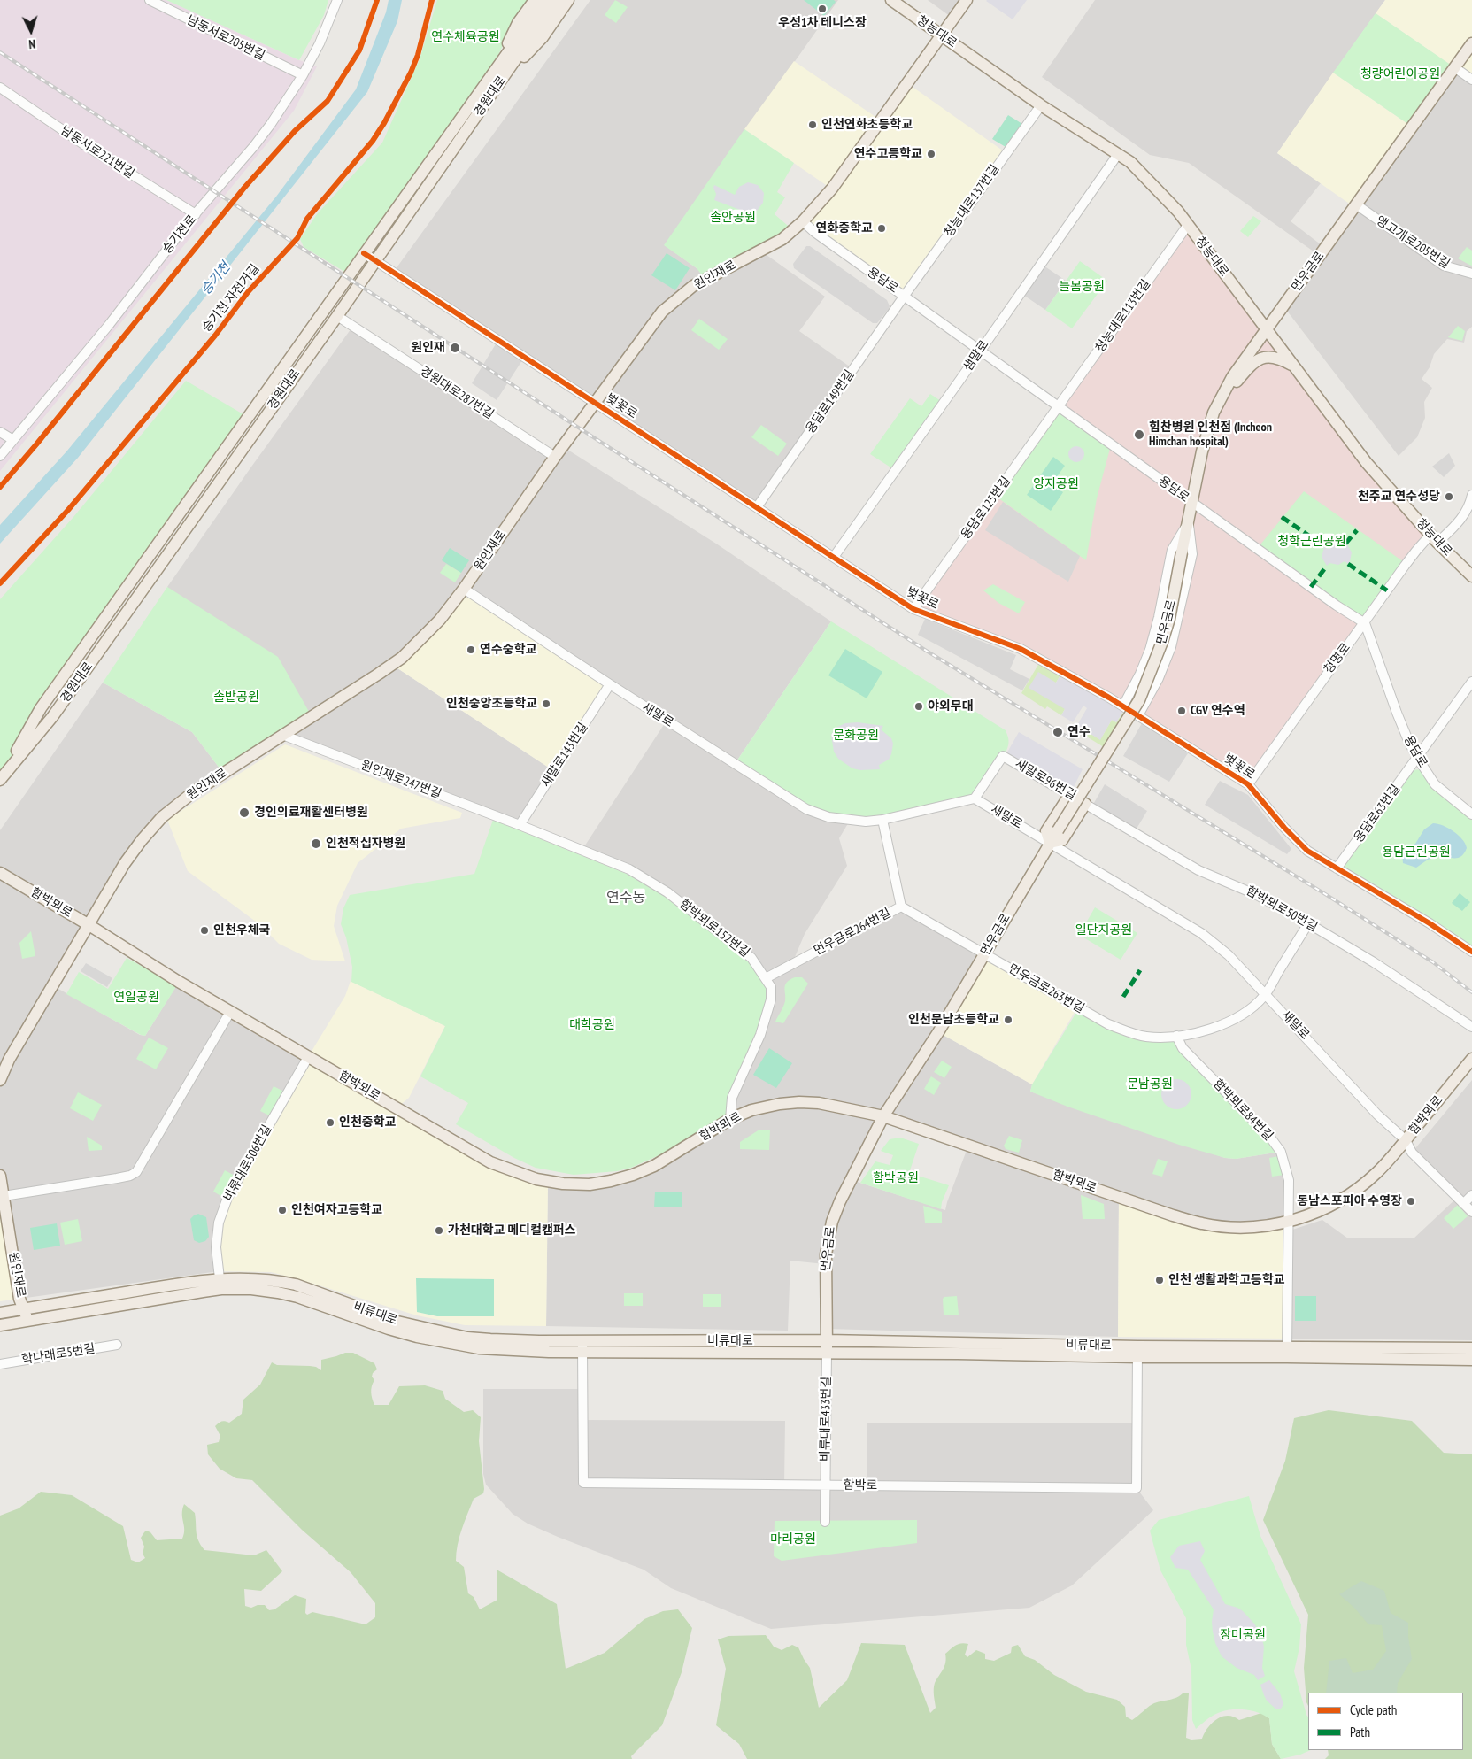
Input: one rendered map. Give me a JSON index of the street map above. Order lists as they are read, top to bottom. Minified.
{"streets":{"main road":["청능대로","경원대로","먼우금로","원인재로","함박뫼로","비류대로"],"street":["남동서로205번길","남동서로221번길","청능대로137번길","승기천로","앵고개로205번길","용담로","청능대로113번길","샘말로","경원대로287번길","용담로149번길","벚꽃로","용담로125번길","청명로","새말로","새말로143번길","원인재로247번길","새말로96번길","용담로63번길","함박뫼로50번길","함박뫼로152번길","먼우금로264번길","먼우금로263번길","함박뫼로84번길","비류대로506번길","학나래로5번길","비류대로433번길","함박로"],"cycle path":["승기천 자전거길"]},"crossings":[["청능대로","청능대로137번길"],["청능대로","먼우금로"],["청능대로","원인재로"],["청능대로","청능대로113번길"],["청능대로","샘말로"],["청능대로","청명로"],["남동서로205번길","승기천로"],["경원대로","경원대로287번길"],["경원대로","벚꽃로"],["남동서로221번길","승기천로"],["청능대로137번길","용담로"],["청능대로137번길","용담로149번길"],["앵고개로205번길","먼우금로"],["먼우금로","용담로"],["먼우금로","벚꽃로"],["먼우금로","새말로"],["먼우금로","함박뫼로"],["먼우금로","먼우금로264번길"],["먼우금로","먼우금로263번길"],["먼우금로","비류대로"],["먼우금로","비류대로433번길"],["원인재로","용담로"],["원인재로","경원대로287번길"],["원인재로","벚꽃로"],["원인재로","새말로"],["원인재로","원인재로247번길"],["원인재로","함박뫼로"],["원인재로","비류대로"],["용담로","청능대로113번길"],["용담로","샘말로"],["용담로","용담로149번길"],["용담로","용담로125번길"],["용담로","청명로"],["용담로","용담로63번길"],["청능대로113번길","용담로125번길"],["샘말로","벚꽃로"],["용담로149번길","벚꽃로"],["벚꽃로","용담로125번길"],["벚꽃로","청명로"],["벚꽃로","용담로63번길"],["새말로","새말로143번길"],["새말로","새말로96번길"],["새말로","함박뫼로"],["새말로","먼우금로263번길"],["새말로143번길","원인재로247번길"],["새말로143번길","함박뫼로152번길"],["원인재로247번길","함박뫼로152번길"],["새말로96번길","함박뫼로50번길"],["함박뫼로","함박뫼로152번길"],["함박뫼로","함박뫼로84번길"],["함박뫼로","비류대로506번길"],["함박뫼로50번길","먼우금로263번길"],["함박뫼로152번길","먼우금로264번길"],["먼우금로264번길","먼우금로263번길"],["먼우금로263번길","함박뫼로84번길"],["함박뫼로84번길","비류대로"],["비류대로506번길","비류대로"],["비류대로","비류대로433번길"],["비류대로","함박로"],["비류대로433번길","함박로"]],"districts":["연수동"],"water":["승기천"],"parks":["연수체육공원","청량어린이공원","솔안공원","늘봄공원","양지공원","청학근린공원","솔밭공원","문화공원","용담근린공원","일단지공원","연일공원","대학공원","문남공원","함박공원","마리공원","장미공원"],"places":["우성1차 테니스장","인천연화초등학교","연수고등학교","연화중학교","원인재","힘찬병원 인천점 (Incheon Himchan hospital)","천주교 연수성당","연수중학교","인천중앙초등학교","야외무대","CGV 연수역","연수","경인의료재활센터병원","인천적십자병원","인천우체국","인천문남초등학교","인천중학교","동남스포피아 수영장","인천여자고등학교","가천대학교 메디컬캠퍼스","인천 생활과학고등학교"],"legend":["Cycle path","Path"],"north":"bottom"}
